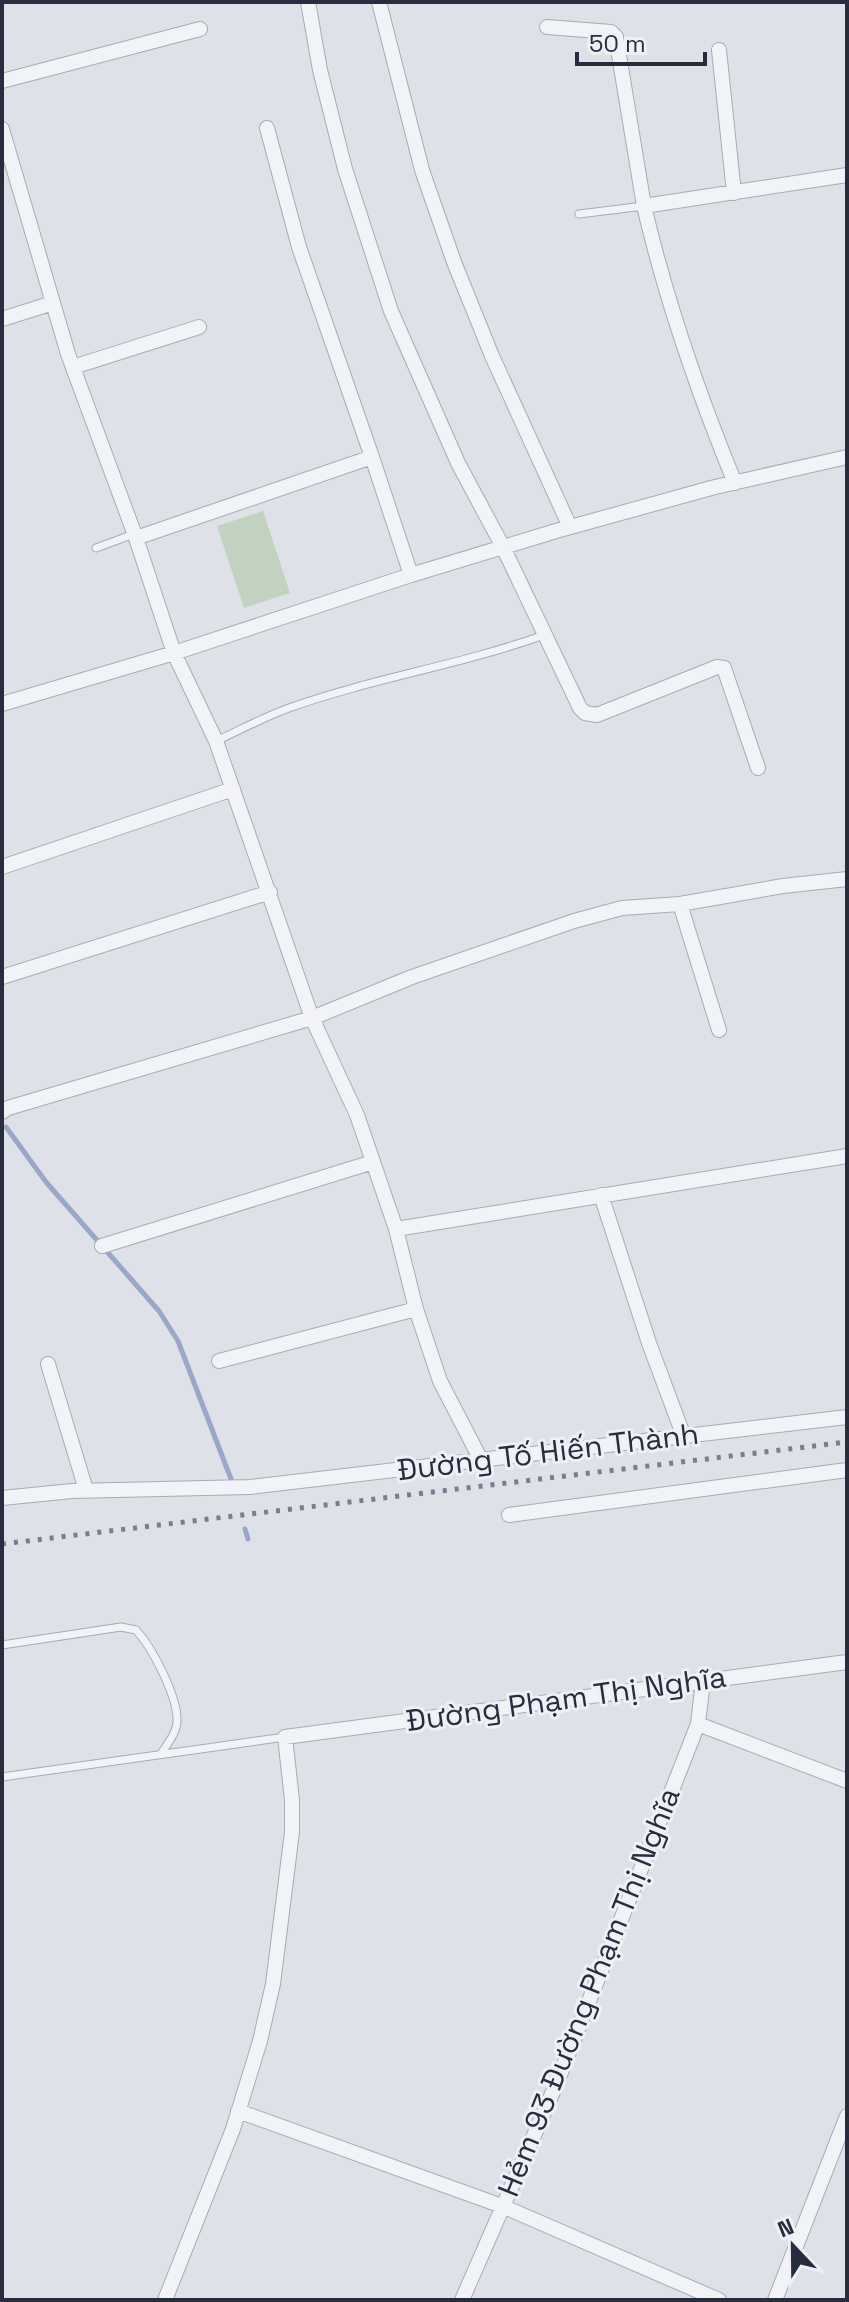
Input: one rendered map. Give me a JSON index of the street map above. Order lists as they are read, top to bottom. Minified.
{"streets":{"street":["Đường Tố Hiến Thành","Đường Phạm Thị Nghĩa","Hẻm 93 Đường Phạm Thị Nghĩa"]},"crossings":[["Đường Phạm Thị Nghĩa","Hẻm 93 Đường Phạm Thị Nghĩa"]],"scale_bar":"50 m","north":"top"}
